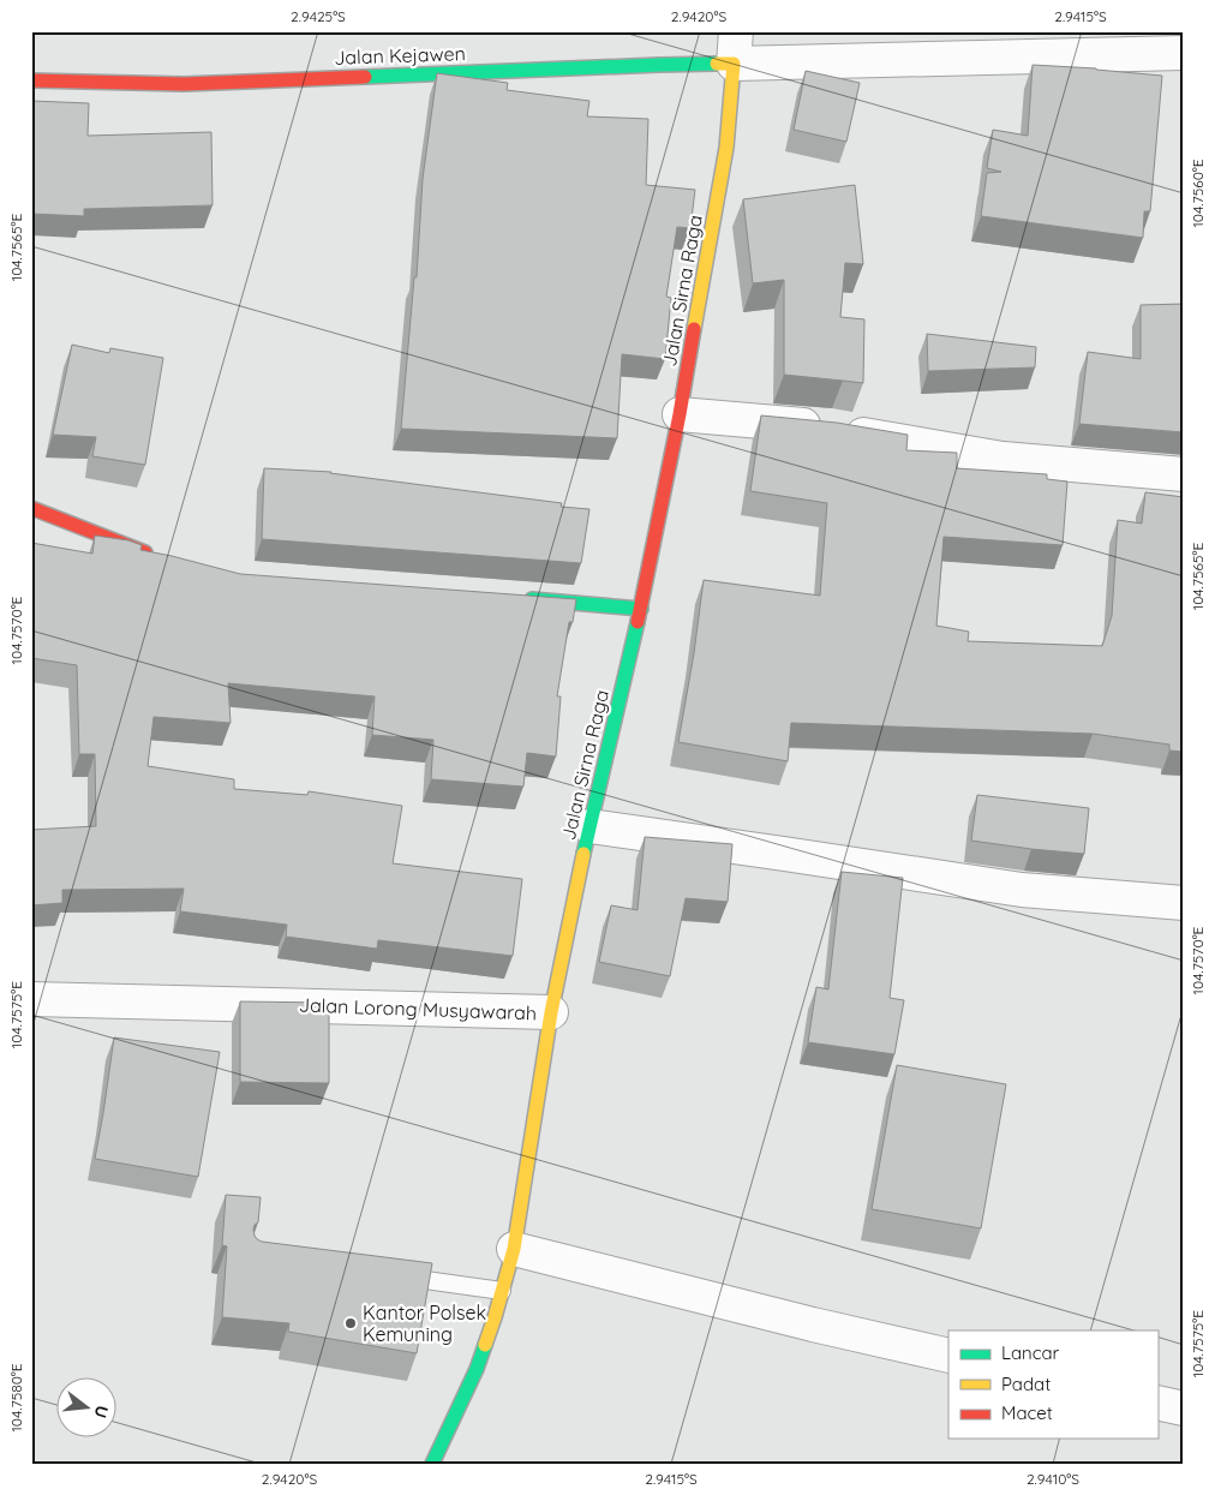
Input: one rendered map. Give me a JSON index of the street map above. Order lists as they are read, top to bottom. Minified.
{"streets":{"street":["Jalan Kejawen","Jalan Sirna Raga","Jalan Lorong Musyawarah"]},"crossings":[["Jalan Kejawen","Jalan Sirna Raga"],["Jalan Sirna Raga","Jalan Lorong Musyawarah"]],"places":["Kantor Polsek Kemuning"],"legend":["Lancar","Padat","Macet"],"north":"right","coordinates":["2.9425°S","2.9420°S","2.9415°S","104.7560°E","104.7565°E","104.7570°E","104.7575°E","104.7580°E","2.9410°S"]}
